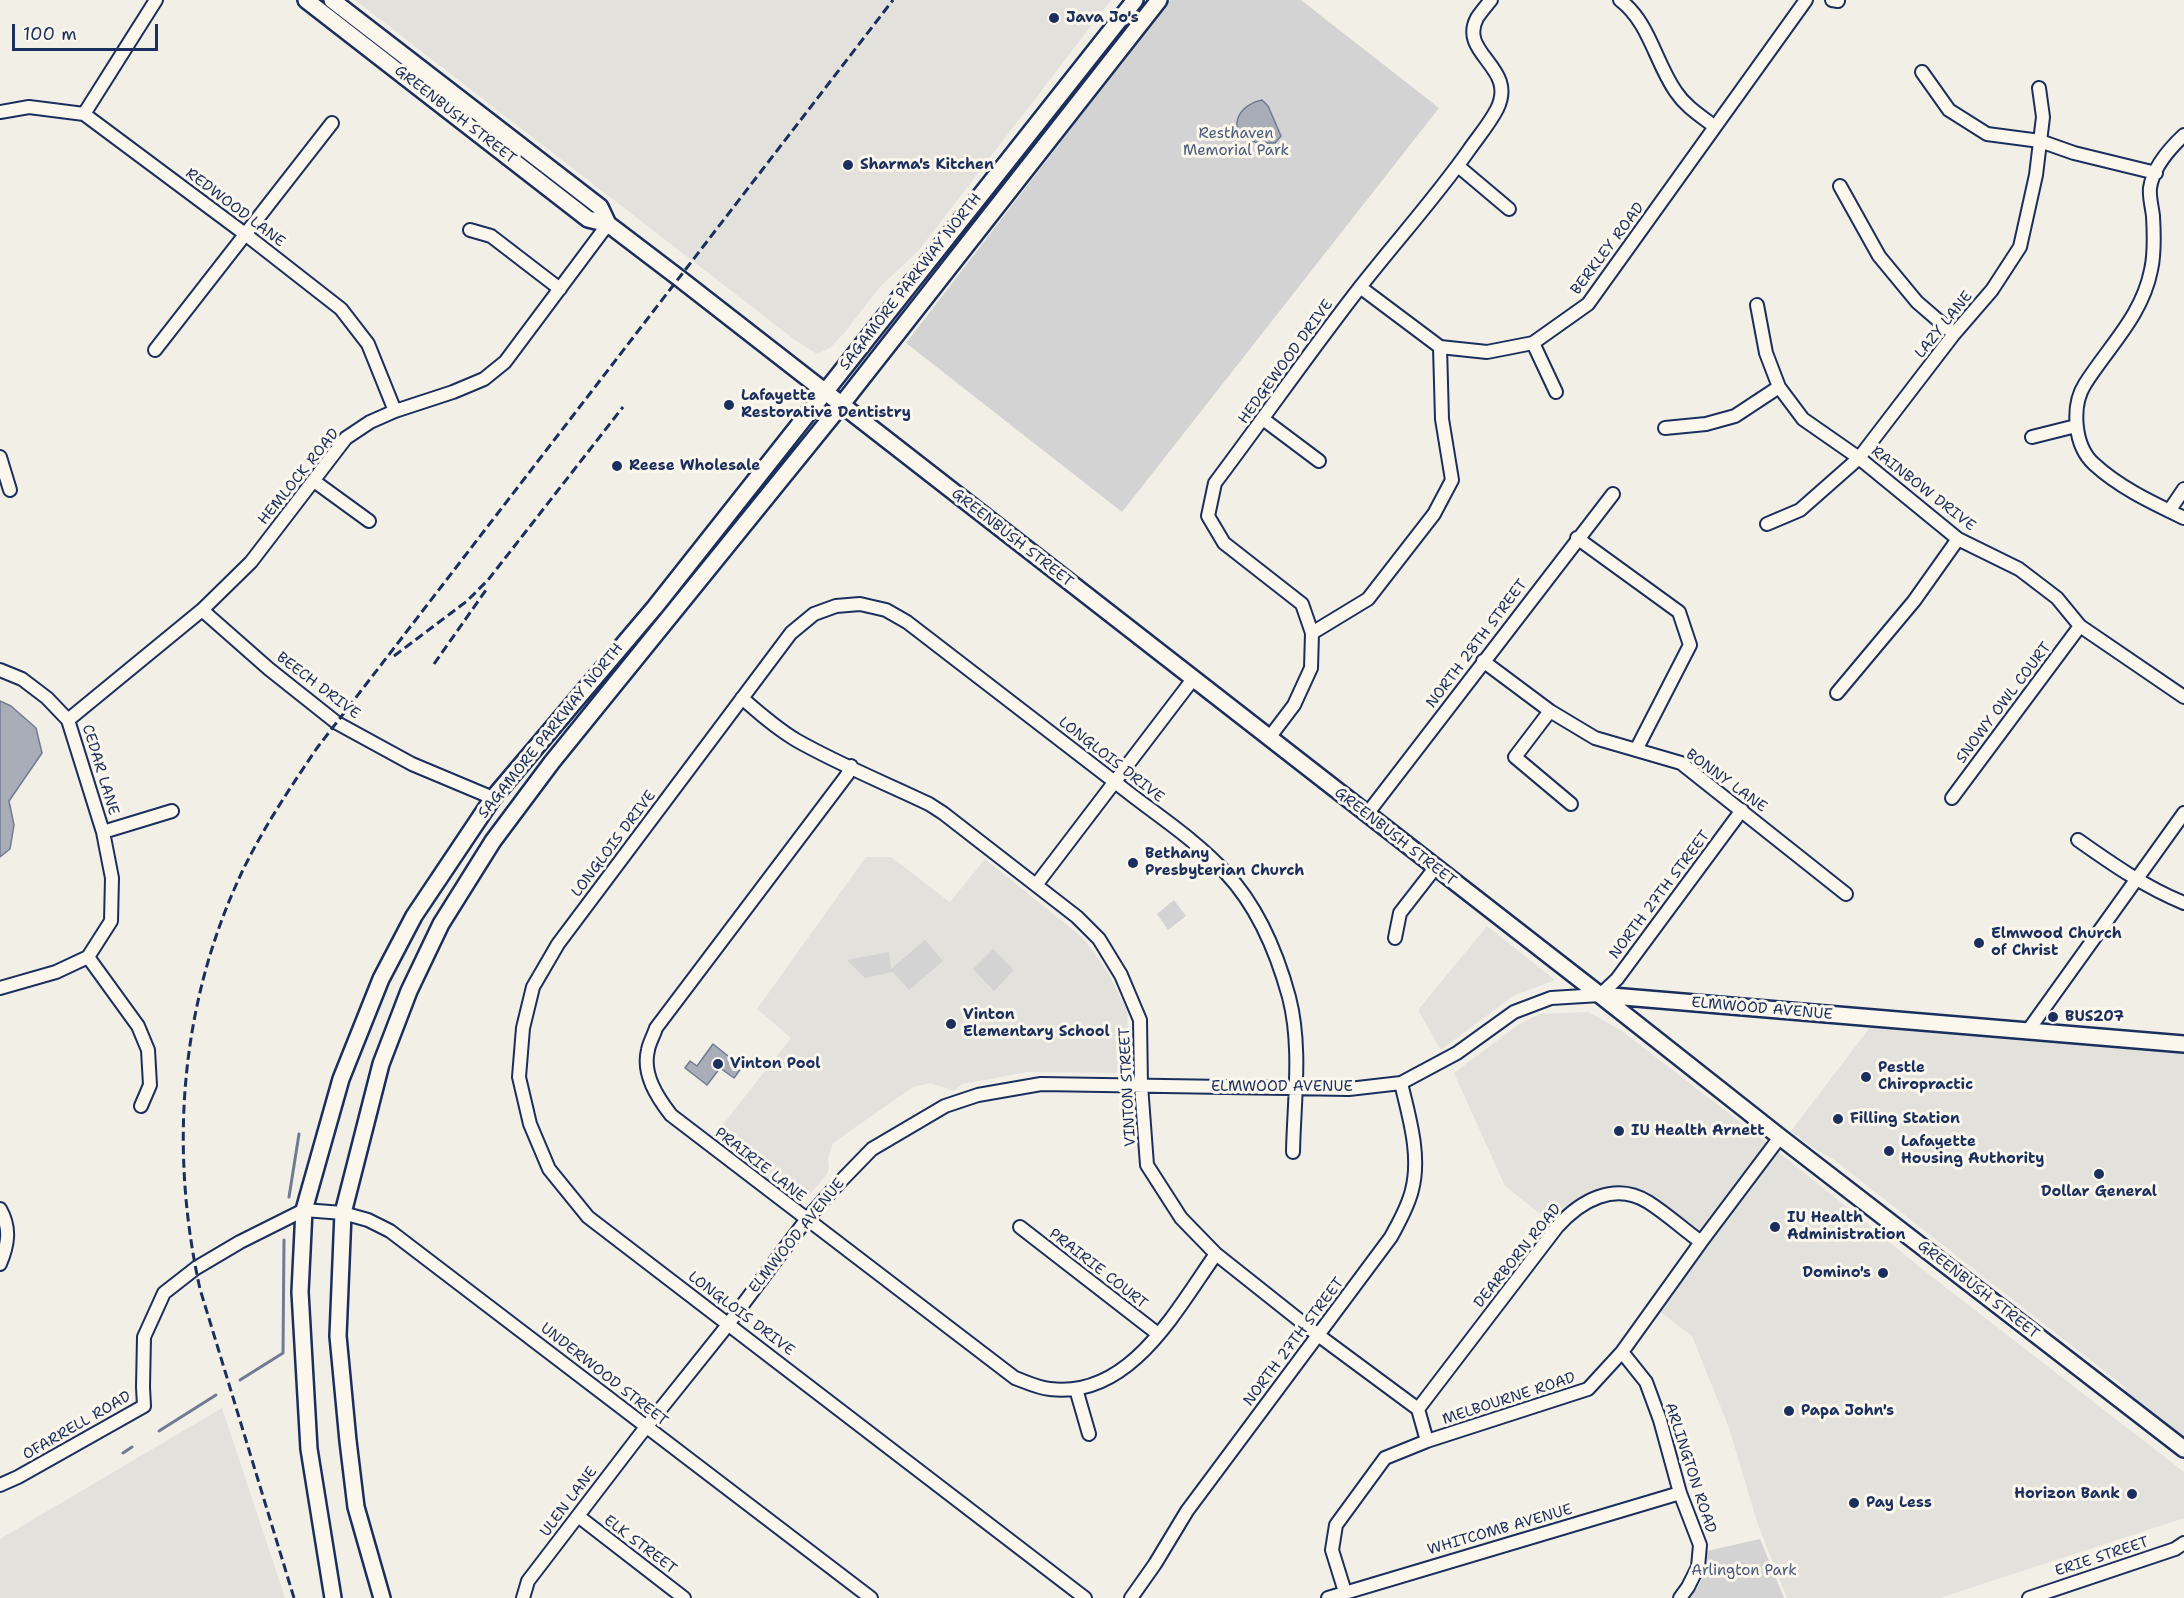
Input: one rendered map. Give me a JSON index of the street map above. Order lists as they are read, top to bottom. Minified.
{"streets":{"main road":["GREENBUSH STREET","SAGAMORE PARKWAY NORTH","ELMWOOD AVENUE"],"street":["REDWOOD LANE","BERKLEY ROAD","LAZY LANE","HEDGEWOOD DRIVE","HEMLOCK ROAD","RAINBOW DRIVE","NORTH 28TH STREET","BEECH DRIVE","SNOWY OWL COURT","LONGLOIS DRIVE","CEDAR LANE","BONNY LANE","NORTH 27TH STREET","VINTON STREET","PRAIRIE LANE","DEARBORN ROAD","PRAIRIE COURT","UNDERWOOD STREET","MELBOURNE ROAD","OFARRELL ROAD","ARLINGTON ROAD","ULEN LANE","WHITCOMB AVENUE","ELK STREET","ERIE STREET"]},"crossings":[["GREENBUSH STREET","SAGAMORE PARKWAY NORTH"],["GREENBUSH STREET","HEDGEWOOD DRIVE"],["GREENBUSH STREET","HEMLOCK ROAD"],["GREENBUSH STREET","NORTH 28TH STREET"],["GREENBUSH STREET","NORTH 27TH STREET"],["GREENBUSH STREET","ELMWOOD AVENUE"],["GREENBUSH STREET","MELBOURNE ROAD"],["REDWOOD LANE","HEMLOCK ROAD"],["SAGAMORE PARKWAY NORTH","BEECH DRIVE"],["SAGAMORE PARKWAY NORTH","UNDERWOOD STREET"],["SAGAMORE PARKWAY NORTH","OFARRELL ROAD"],["LAZY LANE","RAINBOW DRIVE"],["HEMLOCK ROAD","BEECH DRIVE"],["HEMLOCK ROAD","CEDAR LANE"],["RAINBOW DRIVE","SNOWY OWL COURT"],["NORTH 28TH STREET","BONNY LANE"],["LONGLOIS DRIVE","ELMWOOD AVENUE"],["LONGLOIS DRIVE","VINTON STREET"],["BONNY LANE","NORTH 27TH STREET"],["NORTH 27TH STREET","ELMWOOD AVENUE"],["NORTH 27TH STREET","VINTON STREET"],["ELMWOOD AVENUE","VINTON STREET"],["ELMWOOD AVENUE","PRAIRIE LANE"],["ELMWOOD AVENUE","UNDERWOOD STREET"],["ELMWOOD AVENUE","ULEN LANE"],["VINTON STREET","PRAIRIE LANE"],["VINTON STREET","DEARBORN ROAD"],["PRAIRIE LANE","PRAIRIE COURT"],["DEARBORN ROAD","MELBOURNE ROAD"],["UNDERWOOD STREET","OFARRELL ROAD"],["UNDERWOOD STREET","ULEN LANE"],["MELBOURNE ROAD","ARLINGTON ROAD"],["MELBOURNE ROAD","WHITCOMB AVENUE"],["ARLINGTON ROAD","WHITCOMB AVENUE"],["ULEN LANE","ELK STREET"]],"parks":["Resthaven Memorial Park","Arlington Park"],"places":["Java Jo's","Sharma's Kitchen","Lafayette Restorative Dentistry","Reese Wholesale","Bethany Presbyterian Church","Elmwood Church of Christ","BUS207","Vinton Elementary School","Vinton Pool","Pestle Chiropractic","Filling Station","IU Health Arnett","Lafayette Housing Authority","Dollar General","IU Health Administration","Domino's","Papa John's","Horizon Bank","Pay Less"],"scale_bar":"100 m"}
